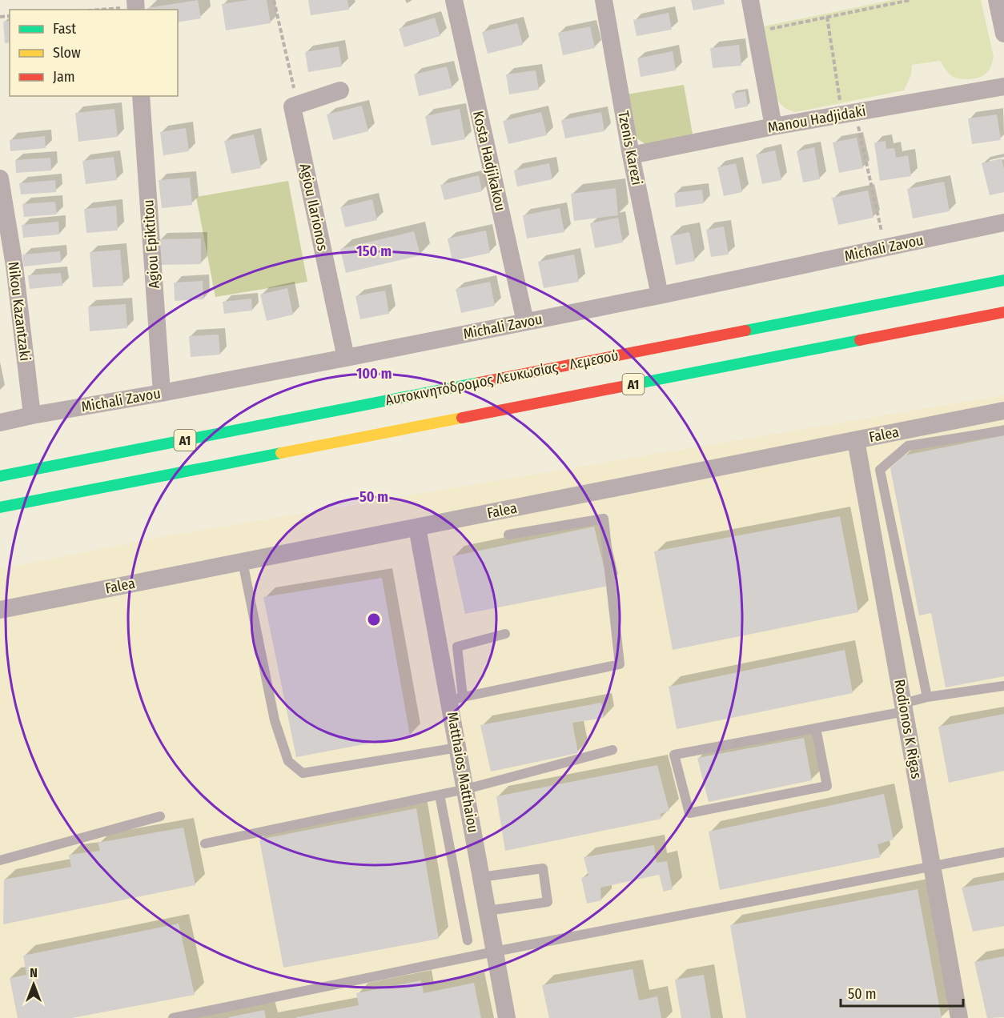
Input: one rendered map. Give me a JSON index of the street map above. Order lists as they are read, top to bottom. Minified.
{"streets":{"highway":["Αυτοκινητόδρομος Λευκωσίας - Λεμεσού","A1"],"street":["Manou Hadjidaki","Tzenis Karezi","Kosta Hadjikakou","Agiou Ilarionos","Agiou Epiktitou","Michali Zavou","Nikou Kazantzaki","Falea","Rodionos K Rigas","Matthaios Matthaiou"]},"crossings":[["Manou Hadjidaki","Tzenis Karezi"],["Tzenis Karezi","Michali Zavou"],["Kosta Hadjikakou","Michali Zavou"],["Agiou Ilarionos","Michali Zavou"],["Agiou Epiktitou","Michali Zavou"],["Michali Zavou","Nikou Kazantzaki"],["Falea","Rodionos K Rigas"],["Falea","Matthaios Matthaiou"]],"legend":["Fast","Slow","Jam"],"scale_bar":"50 m","north":"top","rings":["150 m","100 m","50 m"]}
